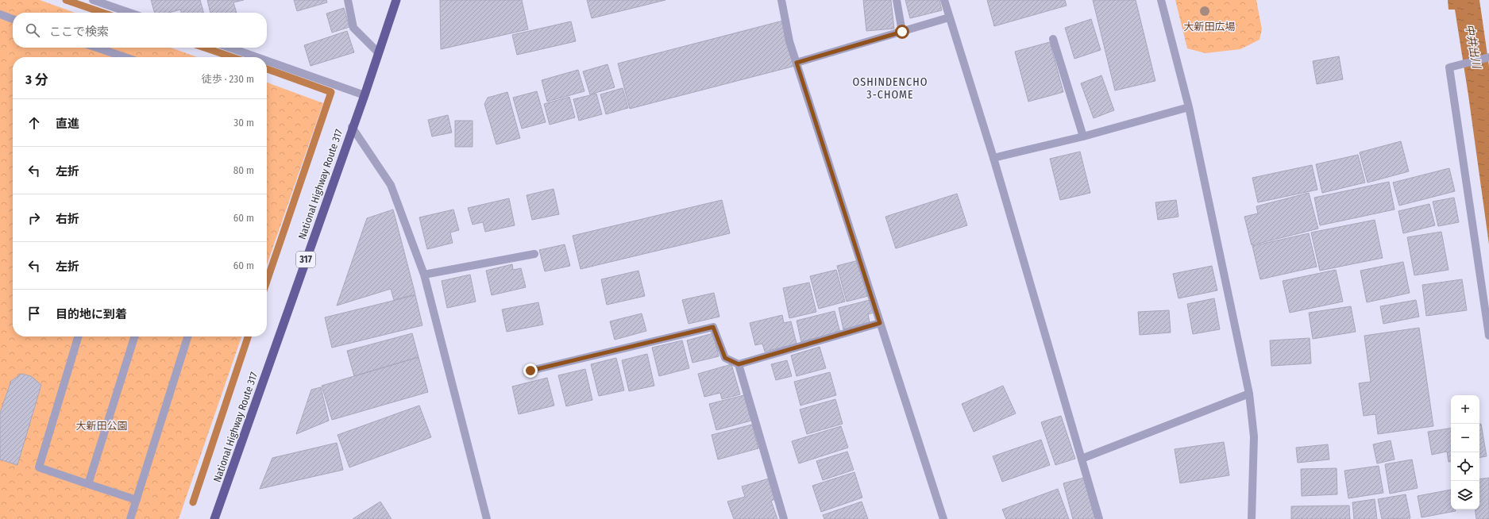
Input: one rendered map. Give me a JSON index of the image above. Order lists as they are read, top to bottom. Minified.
{"streets":{"highway":["National Highway Route 317","317"]},"districts":["OSHINDENCHO 3-CHOME"],"water":["中井出川"],"parks":["大新田広場","大新田公園"],"page":{"search":"ここで検索","heading":["3 分","徒歩 · 230 m"],"list":[["直進","30 m"],["左折","80 m"],["右折","60 m"],["左折","60 m"],"目的地に到着"],"map_buttons":["+","−"]}}
